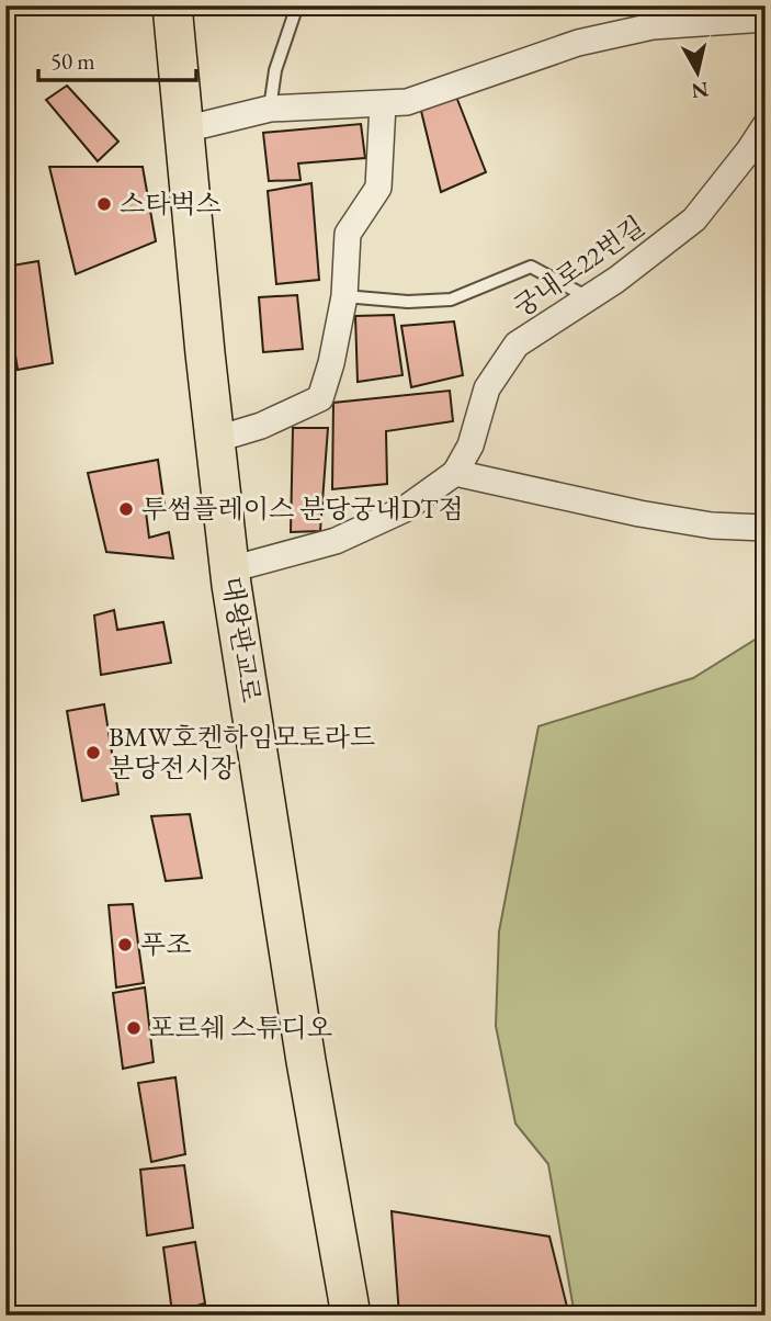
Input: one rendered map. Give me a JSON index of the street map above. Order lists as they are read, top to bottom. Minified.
{"streets":{"main road":["대왕판교로"],"street":["궁내로22번길"]},"crossings":[["궁내로22번길","대왕판교로"]],"places":["스타벅스","투썸플레이스 분당궁내DT점","BMW호켄하임모토라드 분당전시장","푸조","포르쉐 스튜디오"],"scale_bar":"50 m","north":"bottom"}
